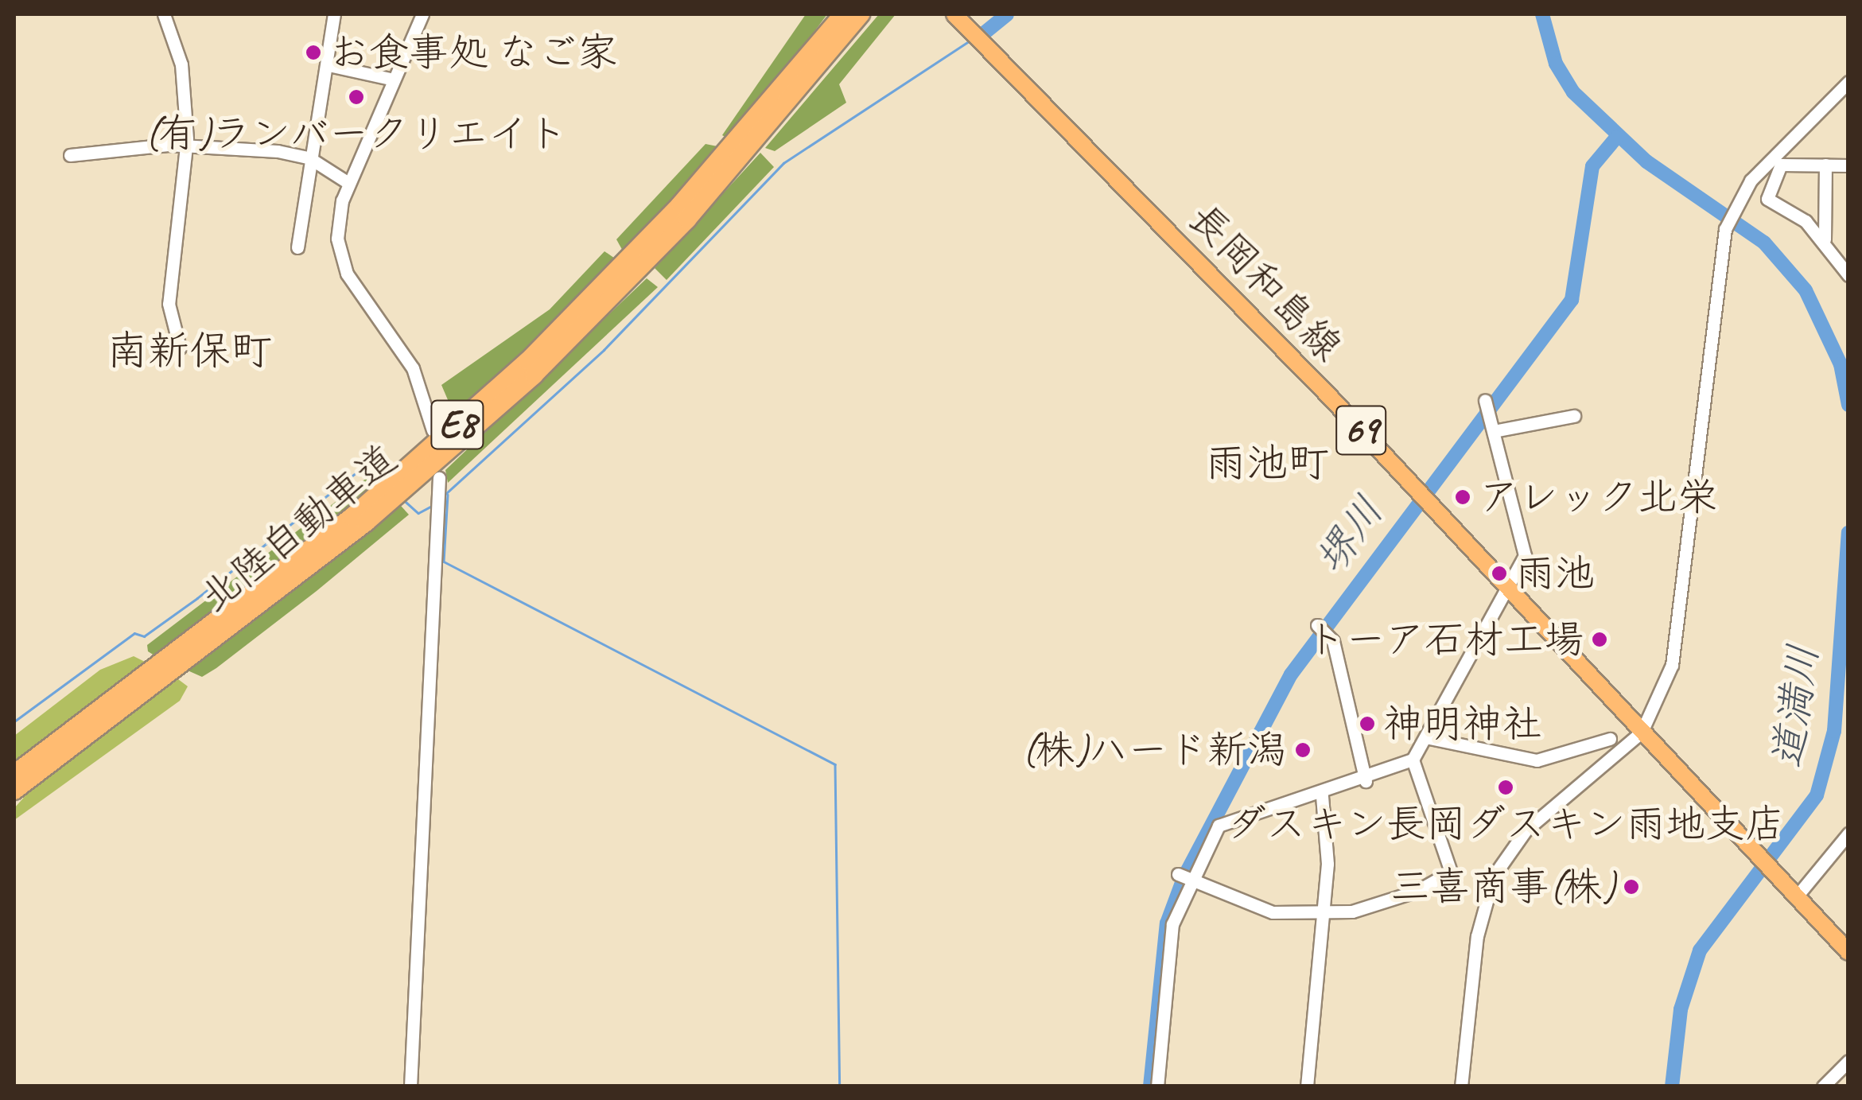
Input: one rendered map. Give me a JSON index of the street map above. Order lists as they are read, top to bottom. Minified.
{"streets":{"highway":["E8","北陸自動車道"],"main road":["長岡和島線","69"]},"districts":["南新保町","雨池町"],"water":["堺川","道満川"],"places":["お食事処 なご家","(有)ランバークリエイト","アレック北栄","雨池","トーア石材工場","神明神社","(株)ハード新潟","ダスキン長岡ダスキン雨地支店","三喜商事(株)"]}
